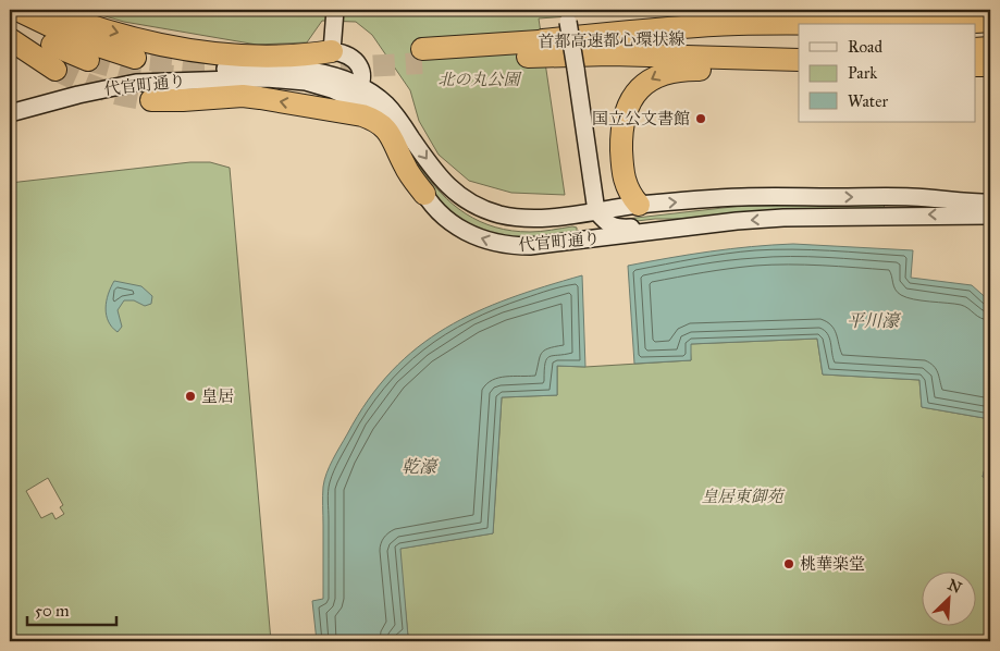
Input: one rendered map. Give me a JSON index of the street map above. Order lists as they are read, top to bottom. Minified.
{"streets":{"highway":["首都高速都心環状線"],"street":["代官町通り"]},"water":["平川濠","乾濠"],"parks":["北の丸公園","皇居東御苑"],"places":["国立公文書館","皇居","桃華楽堂"],"legend":["Road","Park","Water"],"scale_bar":"50 m","north":"top right"}
